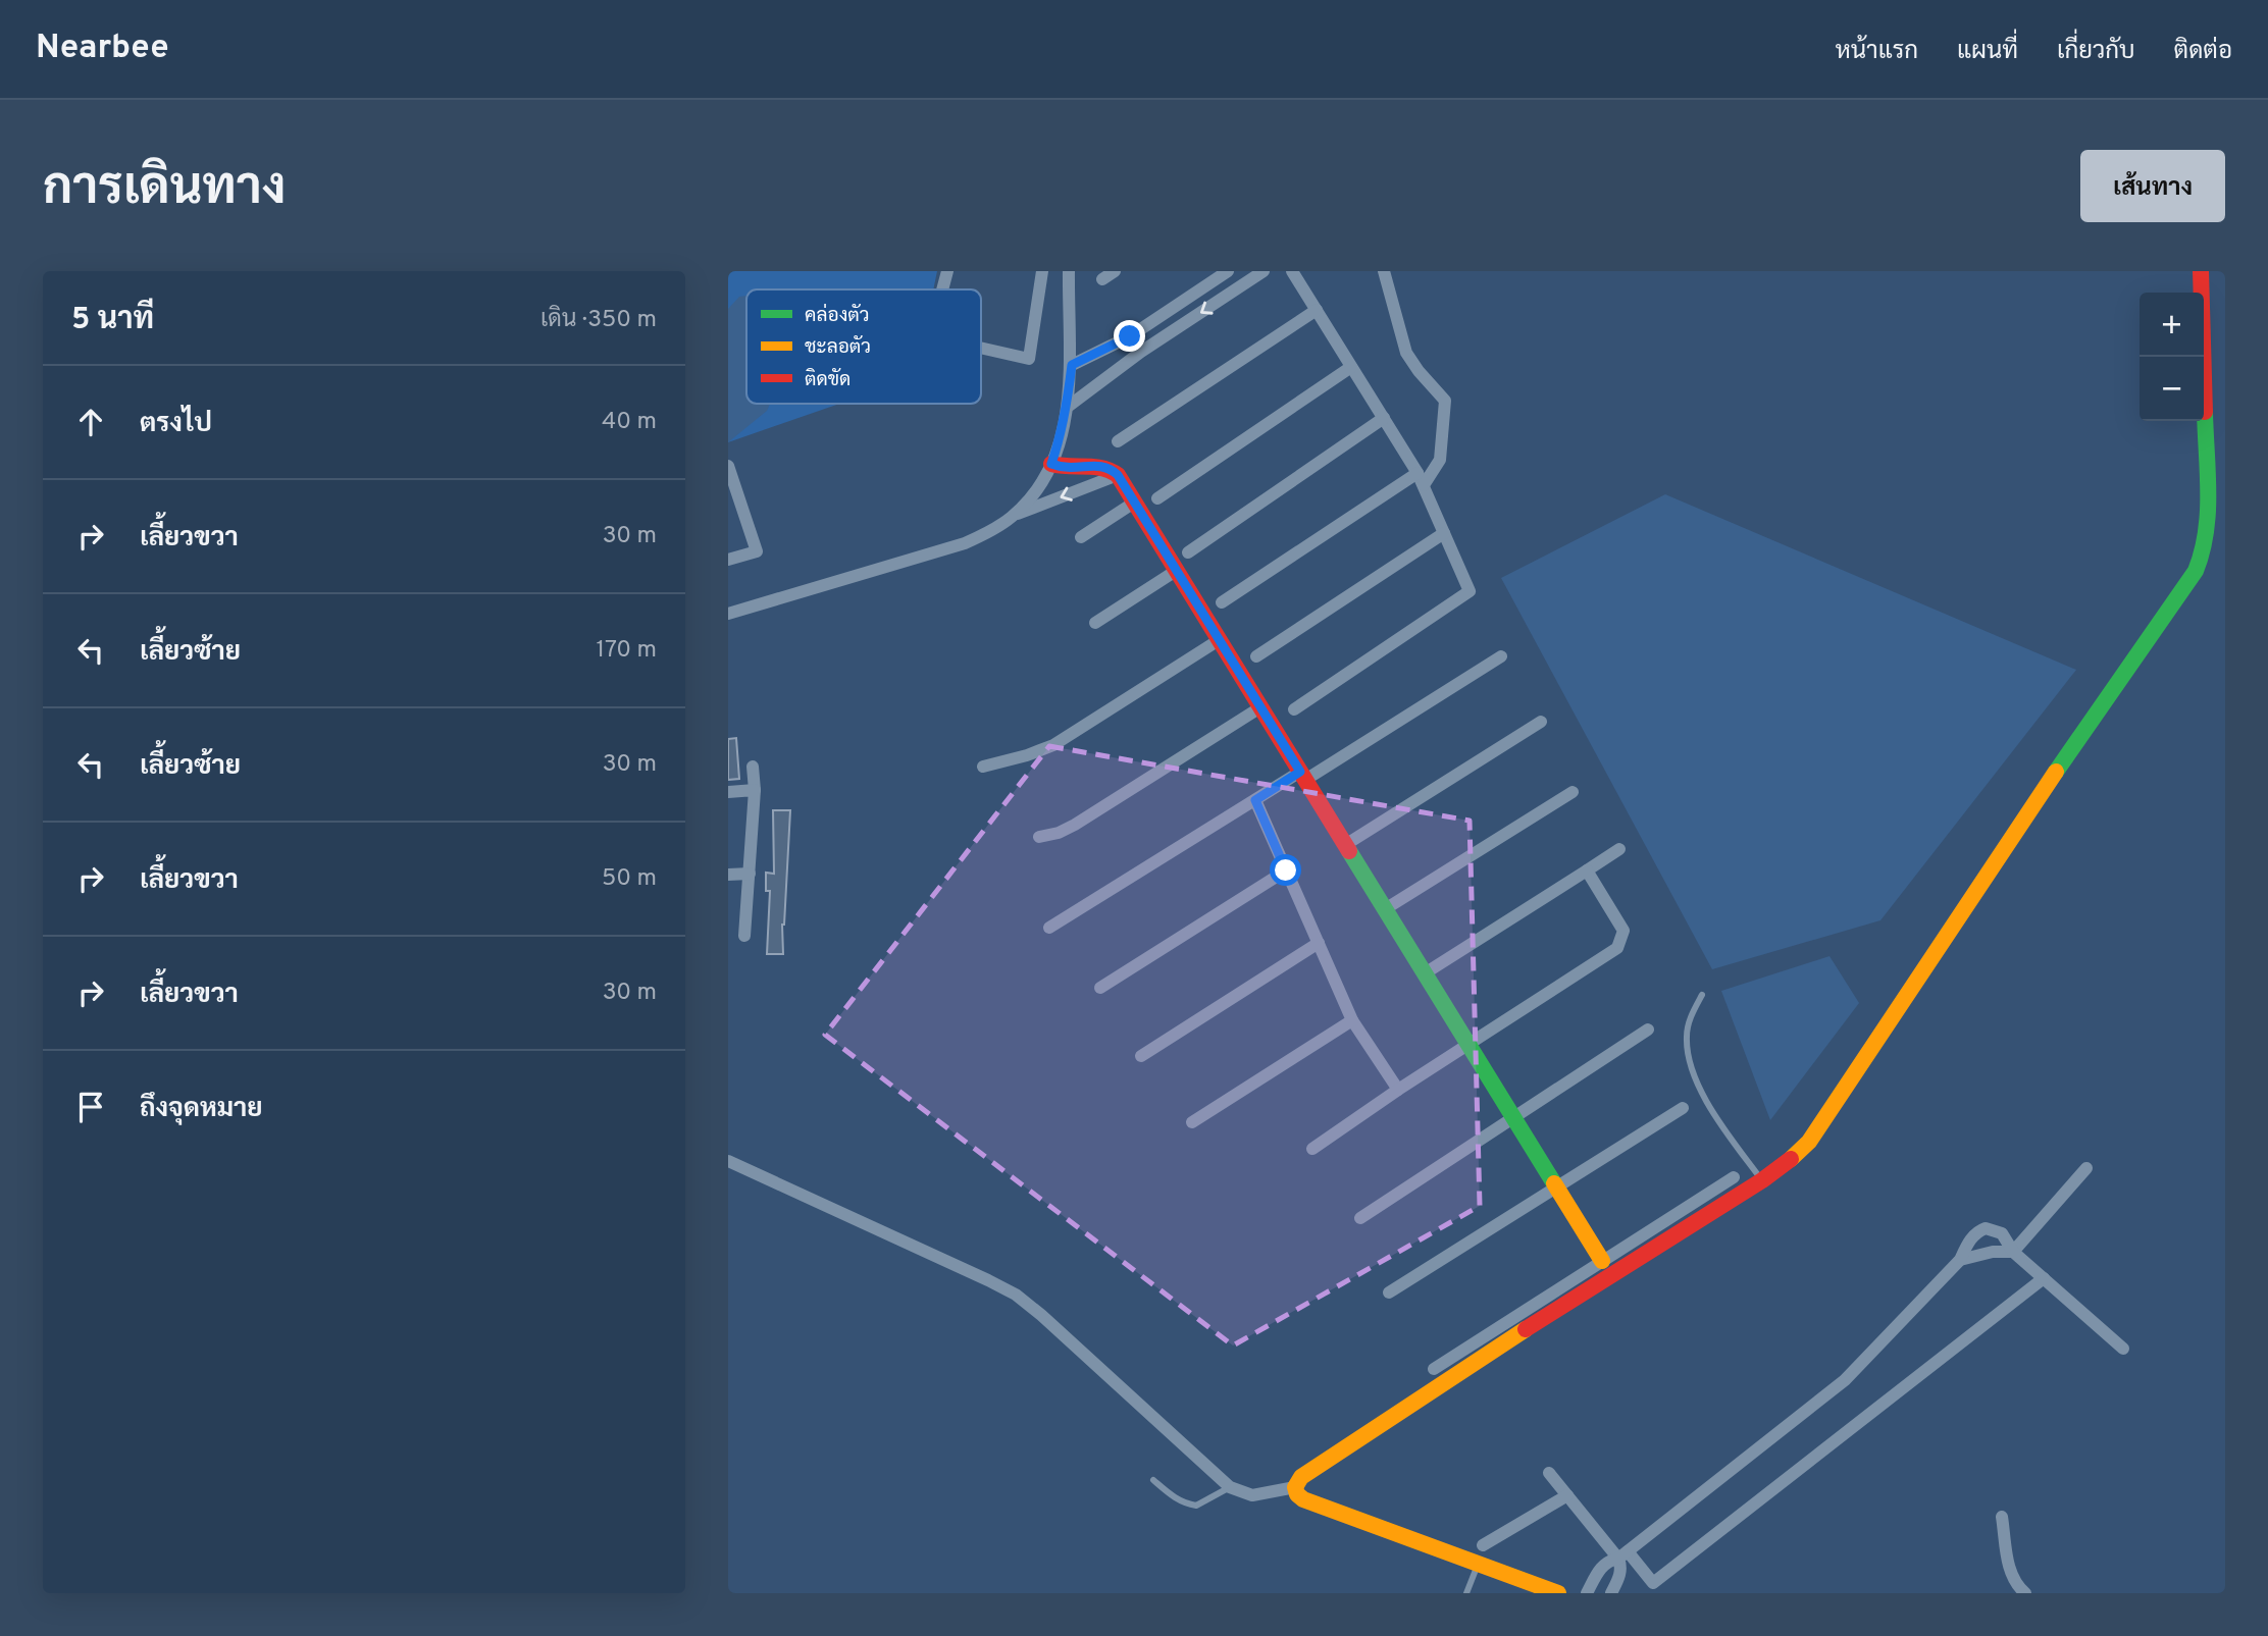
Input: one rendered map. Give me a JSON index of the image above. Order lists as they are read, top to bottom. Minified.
{"legend":["คล่องตัว","ชะลอตัว","ติดขัด"],"page":{"header":"Nearbee","nav":["หน้าแรก","แผนที่","เกี่ยวกับ","ติดต่อ"],"title":"การเดินทาง","buttons":"เส้นทาง","heading":["5 นาที","เดิน · 350 m"],"map_buttons":["+","−"],"list":[["ตรงไป","40 m"],["เลี้ยวขวา","30 m"],["เลี้ยวซ้าย","170 m"],["เลี้ยวซ้าย","30 m"],["เลี้ยวขวา","50 m"],["เลี้ยวขวา","30 m"],"ถึงจุดหมาย"]}}
